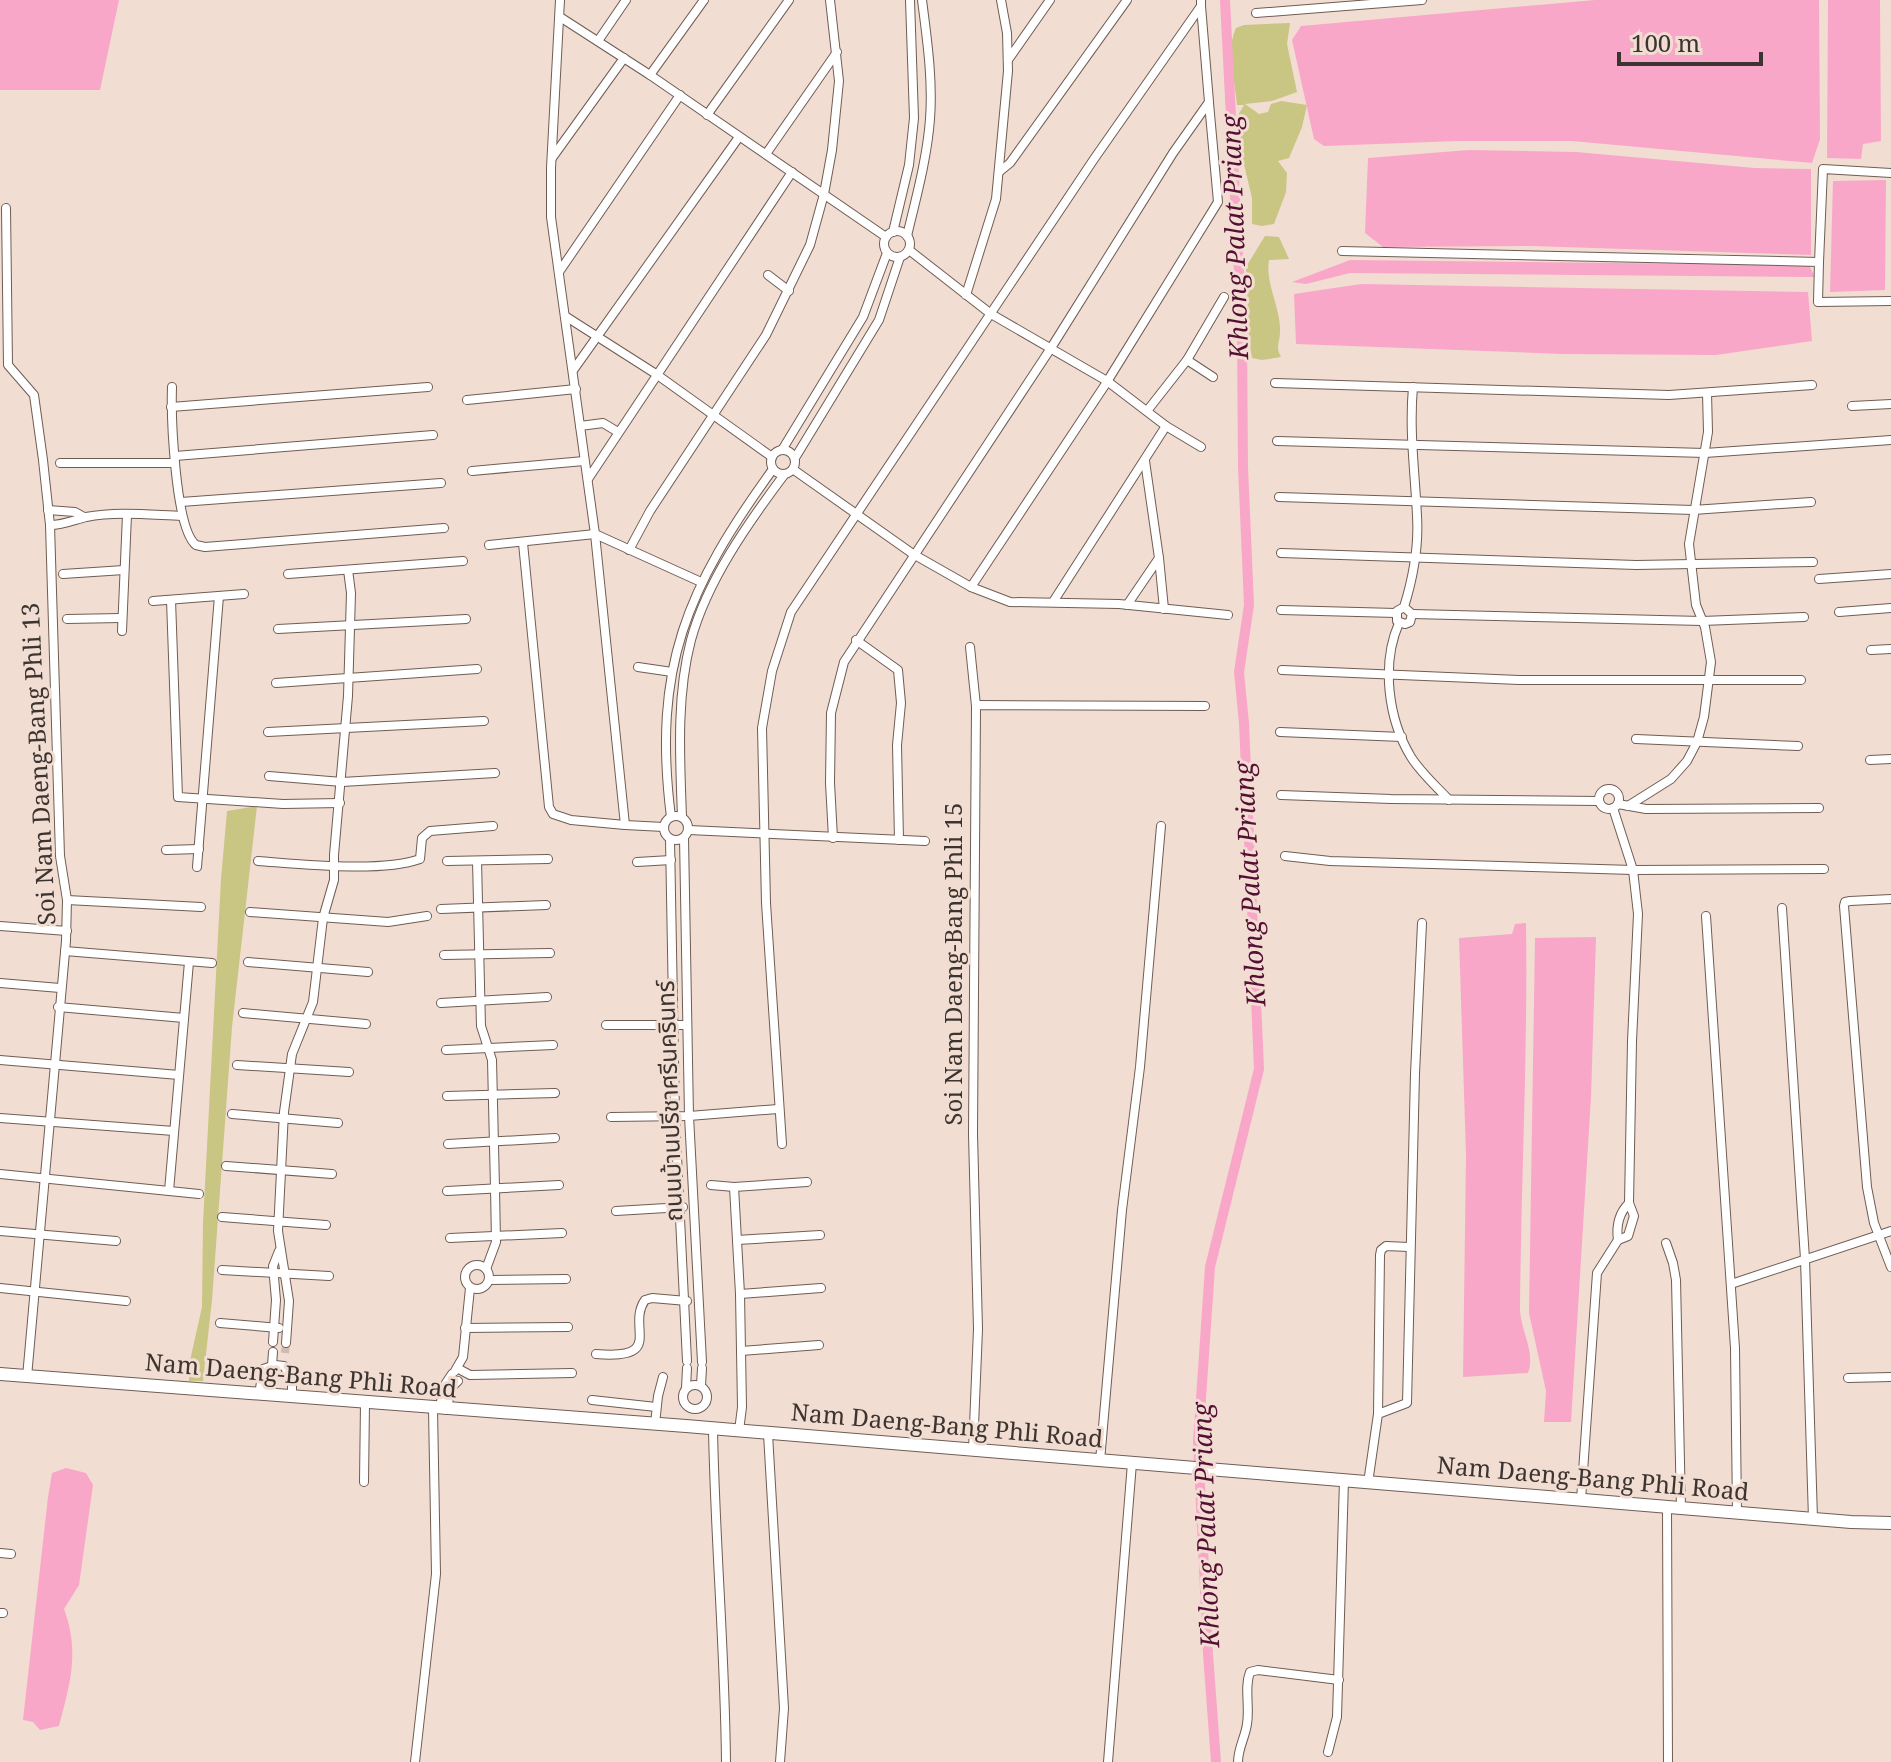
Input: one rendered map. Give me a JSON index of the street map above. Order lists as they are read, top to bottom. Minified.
{"streets":{"main road":["Nam Daeng-Bang Phli Road"],"street":["Soi Nam Daeng-Bang Phli 13","Soi Nam Daeng-Bang Phli 15","ถนนบ้านปรีชาศรีนครินทร์"]},"crossings":[["Soi Nam Daeng-Bang Phli 13","Nam Daeng-Bang Phli Road"],["Soi Nam Daeng-Bang Phli 15","Nam Daeng-Bang Phli Road"]],"water":["Khlong Palat Priang"],"scale_bar":"100 m"}
